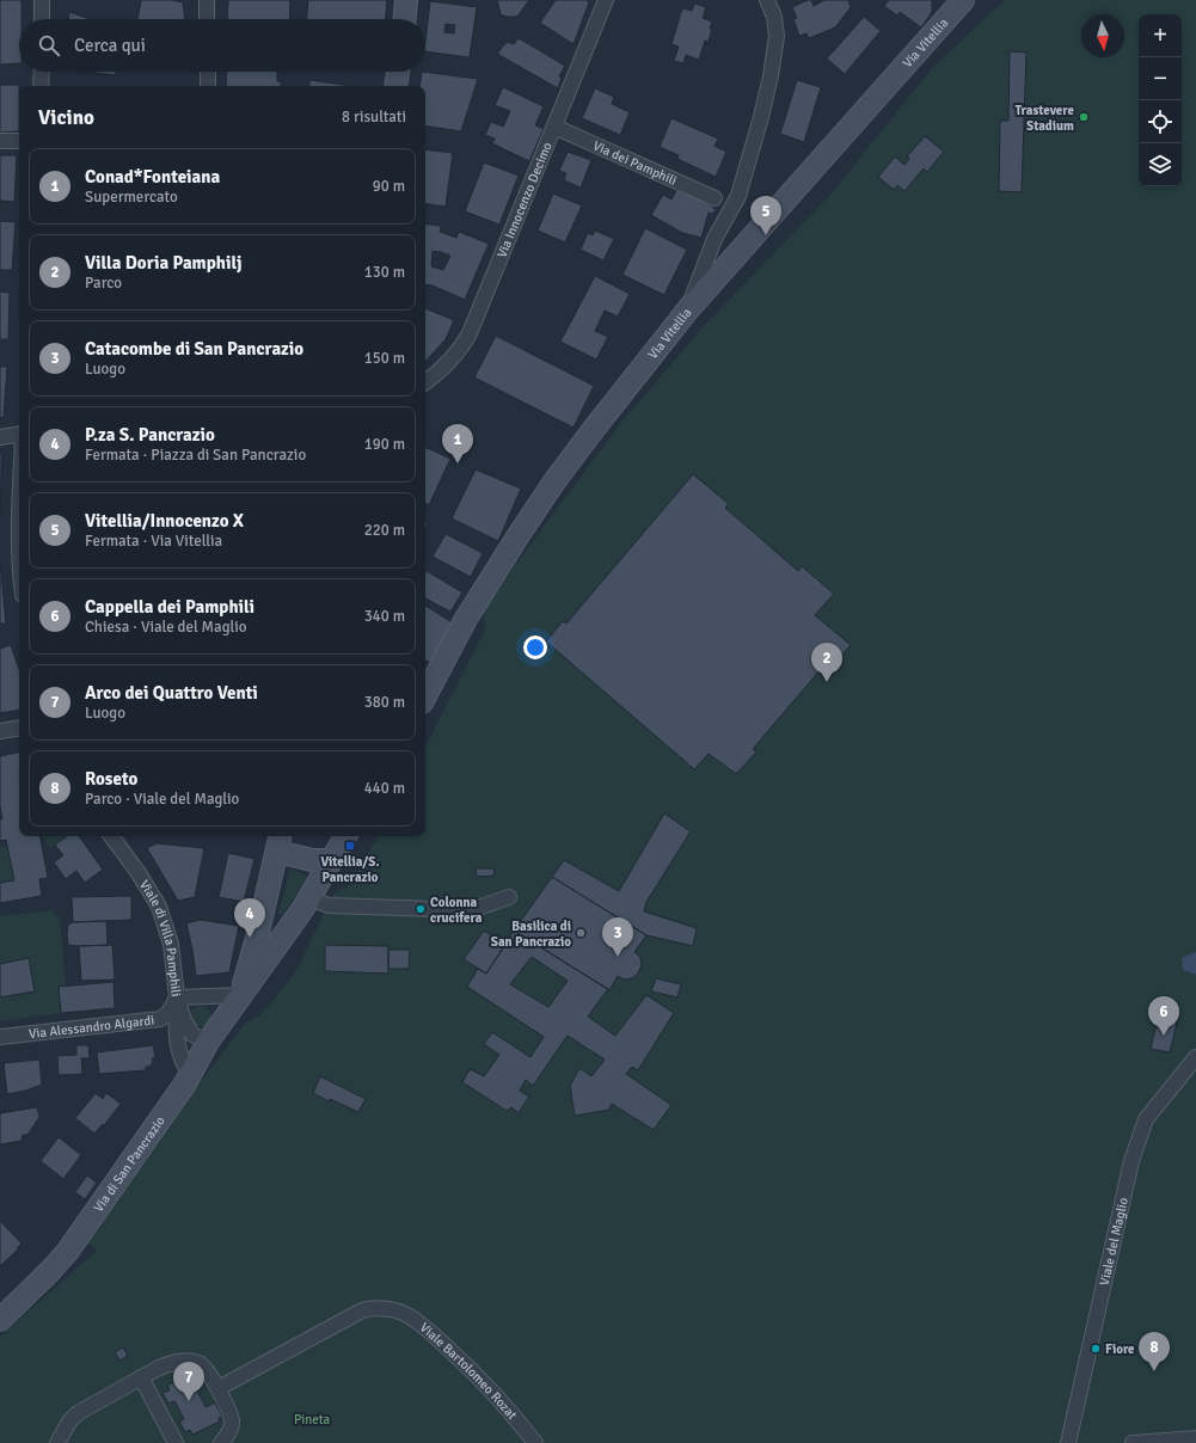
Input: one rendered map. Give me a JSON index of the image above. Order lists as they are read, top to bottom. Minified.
{"streets":{"street":["Via Vitellia","Via dei Pamphili","Via Innocenzo Decimo","Viale di Villa Pamphili","Via Alessandro Algardi","Via di San Pancrazio","Viale del Maglio","Viale Bartolomeo Rozat"]},"crossings":[["Via dei Pamphili","Via Innocenzo Decimo"],["Viale di Villa Pamphili","Via Alessandro Algardi"],["Viale di Villa Pamphili","Via di San Pancrazio"]],"parks":["Pineta"],"places":{"other":["Trastevere Stadium","Colonna crucifera","Basilica di San Pancrazio","Fiore"],"transit":["Vitellia/S. Pancrazio"]},"north":"bottom","page":{"map_buttons":["+","−"],"search":"Cerca qui","heading":["Vicino","8 risultati"],"list":[{"mark":"1","name":"Conad*Fonteiana","note":"Supermercato","value":"90 m"},{"mark":"2","name":"Villa Doria Pamphilj","note":"Parco","value":"130 m"},{"mark":"3","name":"Catacombe di San Pancrazio","note":"Luogo","value":"150 m"},{"mark":"4","name":"P.za S. Pancrazio","note":"Fermata · Piazza di San Pancrazio","value":"190 m"},{"mark":"5","name":"Vitellia/Innocenzo X","note":"Fermata · Via Vitellia","value":"220 m"},{"mark":"6","name":"Cappella dei Pamphili","note":"Chiesa · Viale del Maglio","value":"340 m"},{"mark":"7","name":"Arco dei Quattro Venti","note":"Luogo","value":"380 m"},{"mark":"8","name":"Roseto","note":"Parco · Viale del Maglio","value":"440 m"}],"pins":["5","1","2","4","3","6","8","7"]}}
